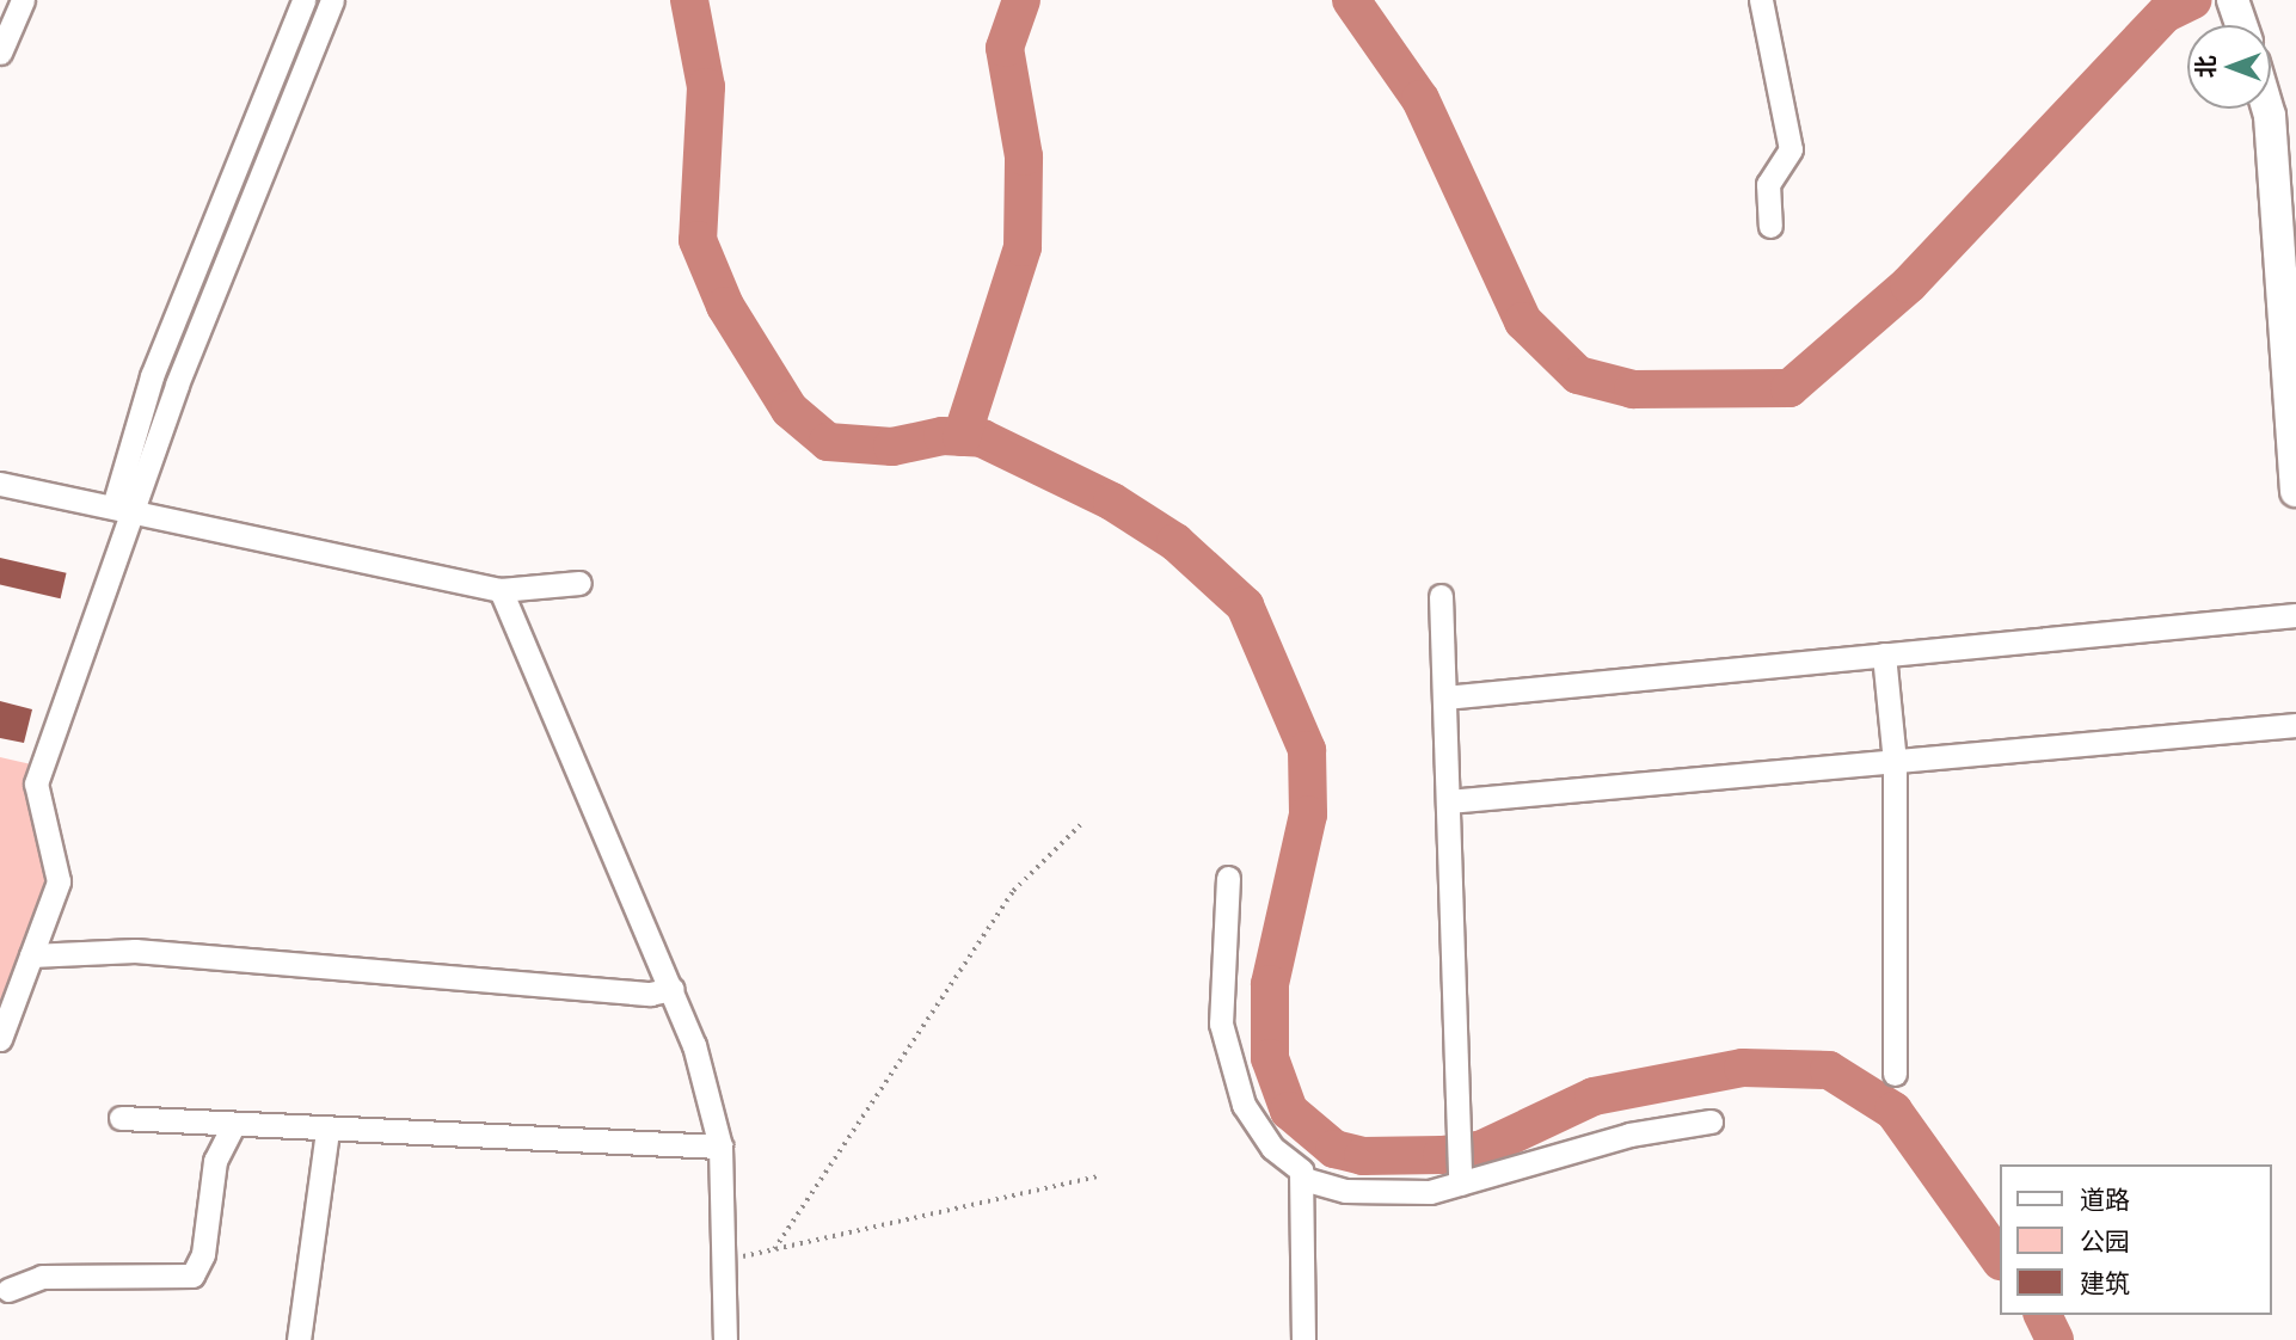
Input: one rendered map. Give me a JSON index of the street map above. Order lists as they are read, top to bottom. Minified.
{"legend":["道路","公园","建筑"],"north":"left"}
